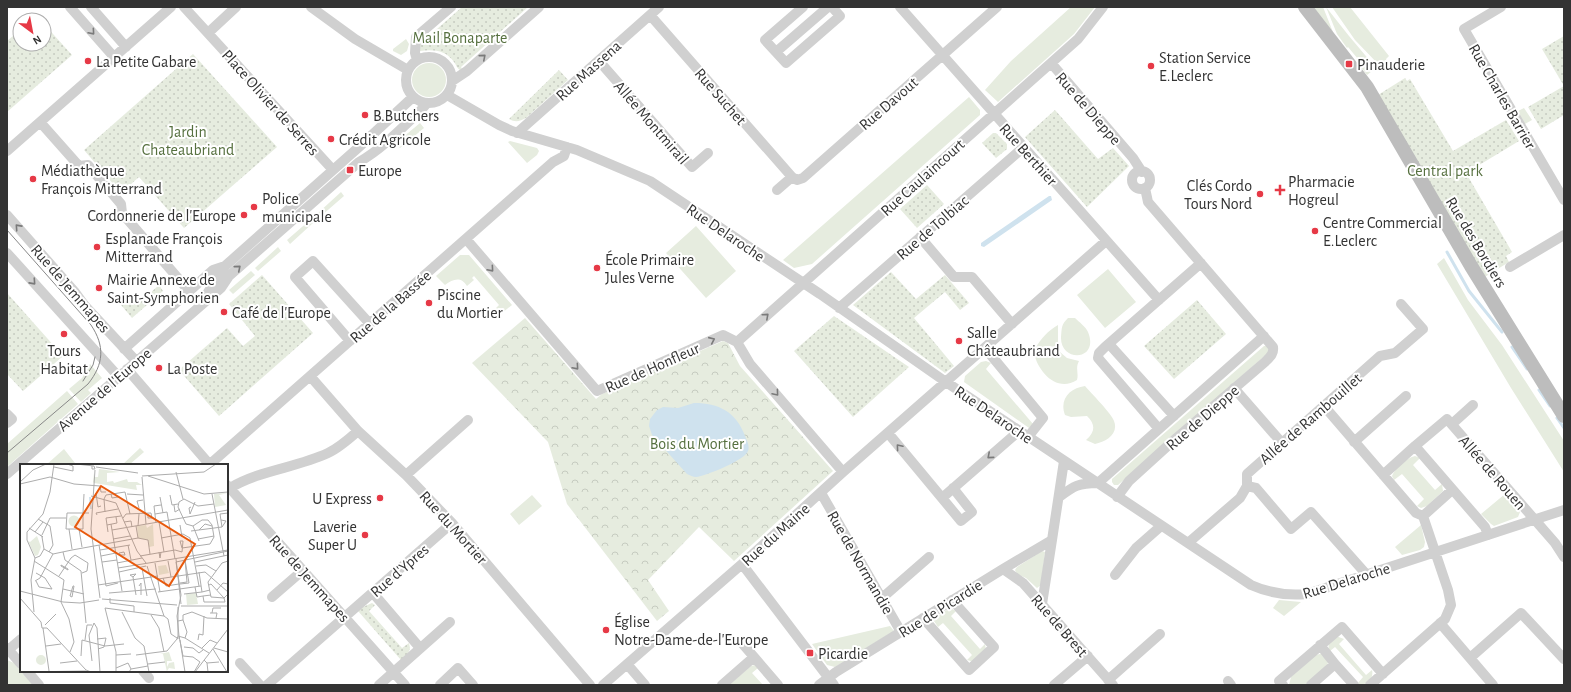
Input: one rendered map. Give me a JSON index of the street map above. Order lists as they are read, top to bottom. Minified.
{"streets":{"street":["Rue Massena","Rue Suchet","Rue Charles Barrier","Place Olivier de Serres","Rue Davout","Rue de Dieppe","Allée Montmirail","Rue Berthier","Rue Caulaincourt","Rue de Tolbiac","Rue Delaroche","Rue des Bordiers","Rue de Jemmapes","Rue de la Bassée","Rue de Honfleur","Avenue de l'Europe","Allée de Rambouillet","Allée de Rouen","Rue du Mortier","Rue du Maine","Rue de Normandie","Rue d'Ypres","Rue de Picardie","Rue de Brest"]},"crossings":[["Rue Massena","Rue Suchet"],["Rue Massena","Allée Montmirail"],["Rue Massena","Rue Delaroche"],["Rue Suchet","Rue Davout"],["Place Olivier de Serres","Avenue de l'Europe"],["Rue Davout","Rue Berthier"],["Rue de Dieppe","Rue Caulaincourt"],["Rue de Dieppe","Rue Delaroche"],["Rue Berthier","Rue Caulaincourt"],["Rue Berthier","Rue de Tolbiac"],["Rue Berthier","Rue du Maine"],["Rue Caulaincourt","Rue Delaroche"],["Rue Caulaincourt","Rue de Honfleur"],["Rue de Tolbiac","Rue Delaroche"],["Rue Delaroche","Rue de la Bassée"],["Rue Delaroche","Avenue de l'Europe"],["Rue Delaroche","Allée de Rambouillet"],["Rue Delaroche","Allée de Rouen"],["Rue Delaroche","Rue du Maine"],["Rue de Jemmapes","Avenue de l'Europe"],["Rue de Jemmapes","Rue d'Ypres"],["Rue de la Bassée","Rue de Honfleur"],["Rue de la Bassée","Rue du Mortier"],["Rue du Mortier","Rue d'Ypres"],["Rue du Maine","Rue de Normandie"],["Rue de Normandie","Rue de Picardie"],["Rue de Picardie","Rue de Brest"]],"one_way":["Rue de Honfleur"],"parks":["Mail Bonaparte","Jardin Chateaubriand","Central park","Bois du Mortier"],"places":{"other":["La Petite Gabare","Station Service E.Leclerc","B.Butchers","Crédit Agricole","Médiathèque François Mitterrand","Clés Cordo Tours Nord","Police municipale","Cordonnerie de l'Europe","Centre Commercial E.Leclerc","Esplanade François Mitterrand","École Primaire Jules Verne","Mairie Annexe de Saint-Symphorien","Piscine du Mortier","Café de l'Europe","Tours Habitat","Salle Châteaubriand","La Poste","U Express","Laverie Super U","Église Notre-Dame-de-l'Europe"],"transit":["Pinauderie","Europe","Picardie"],"health":["Pharmacie Hogreul"]},"north":"bottom right"}
